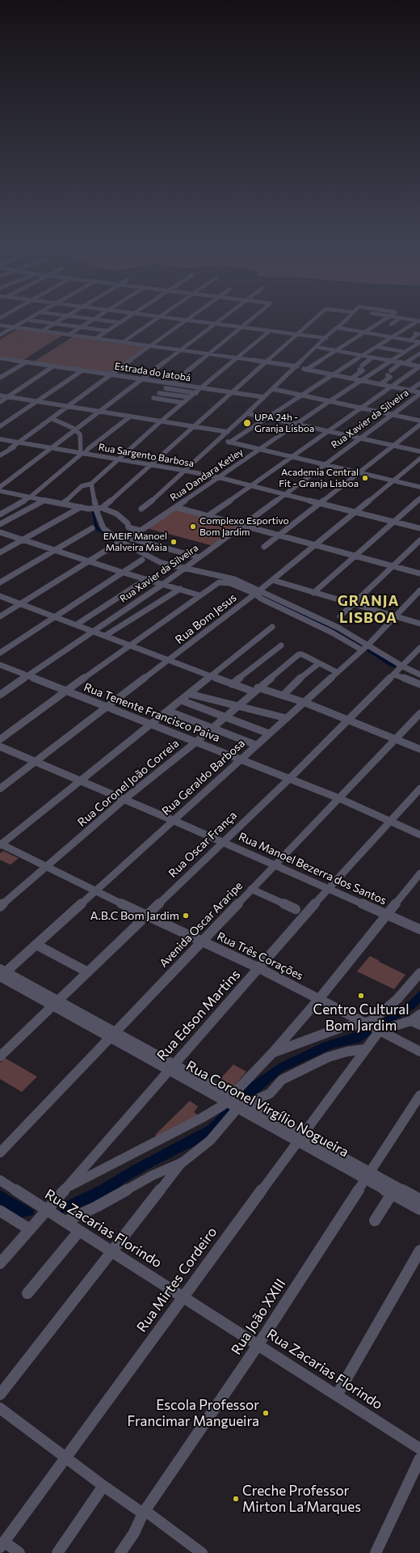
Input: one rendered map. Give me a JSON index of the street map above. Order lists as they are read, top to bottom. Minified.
{"streets":{"street":["Estrada do Jatobá","Rua Xavier da Silveira","Rua Sargento Barbosa","Rua Dandara Ketley","Rua Bom Jesus","Rua Tenente Francisco Paiva","Rua Geraldo Barbosa","Rua Coronel João Correia","Rua Oscar França","Rua Manoel Bezerra dos Santos","Avenida Oscar Araripe","Rua Três Corações","Rua Edson Martins","Rua Coronel Virgílio Nogueira","Rua Zacarias Florindo","Rua Mirtes Cordeiro","Rua João XXIII"]},"crossings":[["Rua Xavier da Silveira","Rua Sargento Barbosa"],["Rua Xavier da Silveira","Rua Tenente Francisco Paiva"],["Rua Sargento Barbosa","Rua Dandara Ketley"],["Rua Sargento Barbosa","Rua Bom Jesus"],["Rua Bom Jesus","Rua Tenente Francisco Paiva"],["Rua Bom Jesus","Rua Manoel Bezerra dos Santos"],["Rua Tenente Francisco Paiva","Rua Geraldo Barbosa"],["Rua Tenente Francisco Paiva","Rua Coronel João Correia"],["Rua Tenente Francisco Paiva","Rua Oscar França"],["Rua Tenente Francisco Paiva","Avenida Oscar Araripe"],["Rua Tenente Francisco Paiva","Rua Edson Martins"],["Rua Geraldo Barbosa","Rua Coronel João Correia"],["Rua Geraldo Barbosa","Rua Manoel Bezerra dos Santos"],["Rua Geraldo Barbosa","Rua Três Corações"],["Rua Geraldo Barbosa","Rua Coronel Virgílio Nogueira"],["Rua Coronel João Correia","Rua Manoel Bezerra dos Santos"],["Rua Coronel João Correia","Rua Três Corações"],["Rua Oscar França","Rua Manoel Bezerra dos Santos"],["Rua Oscar França","Rua Três Corações"],["Rua Oscar França","Rua Coronel Virgílio Nogueira"],["Rua Manoel Bezerra dos Santos","Avenida Oscar Araripe"],["Rua Manoel Bezerra dos Santos","Rua Edson Martins"],["Avenida Oscar Araripe","Rua Três Corações"],["Avenida Oscar Araripe","Rua Coronel Virgílio Nogueira"],["Rua Três Corações","Rua Edson Martins"],["Rua Três Corações","Rua Mirtes Cordeiro"],["Rua Edson Martins","Rua Coronel Virgílio Nogueira"],["Rua Edson Martins","Rua Zacarias Florindo"],["Rua Coronel Virgílio Nogueira","Rua Mirtes Cordeiro"],["Rua Coronel Virgílio Nogueira","Rua João XXIII"],["Rua Zacarias Florindo","Rua Mirtes Cordeiro"],["Rua Zacarias Florindo","Rua João XXIII"]],"districts":["GRANJA LISBOA"],"places":["UPA 24h - Granja Lisboa","Academia Central Fit - Granja Lisboa","Complexo Esportivo Bom Jardim","EMEIF Manoel Malveira Maia","A.B.C Bom Jardim","Centro Cultural Bom Jardim","Escola Professor Francimar Mangueira","Creche Professor Mirton La’Marques"]}
